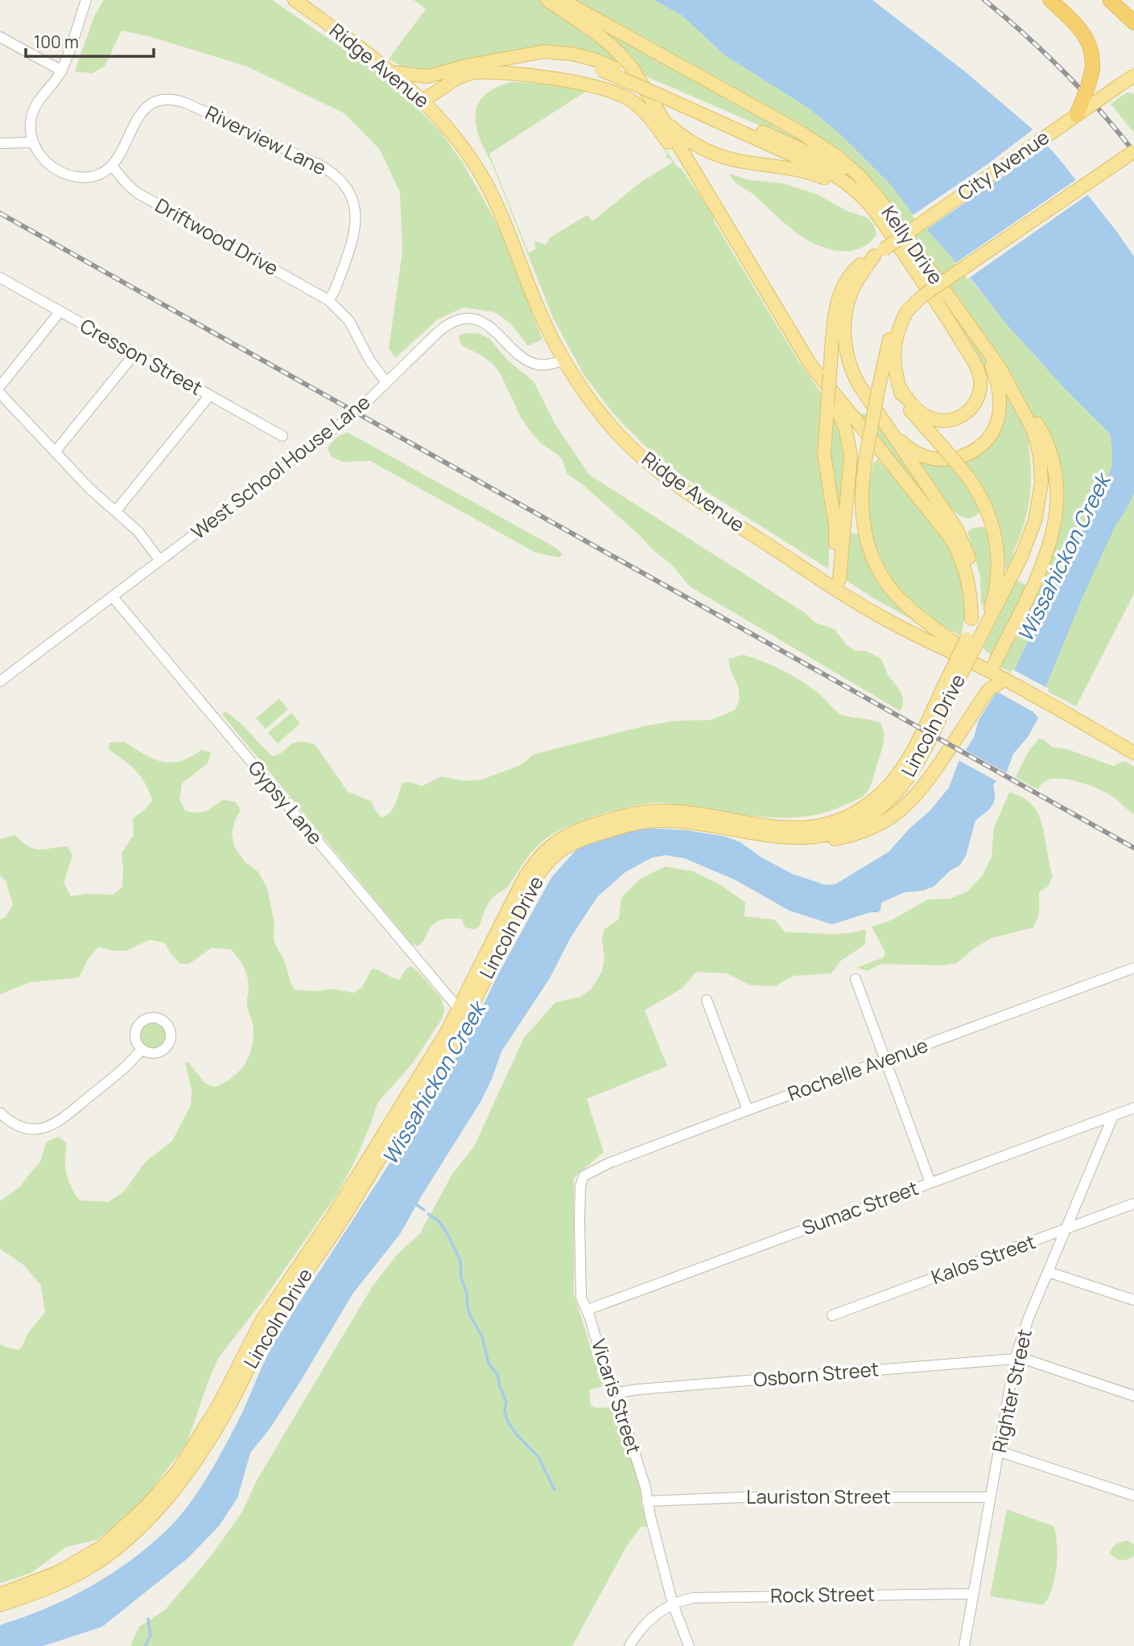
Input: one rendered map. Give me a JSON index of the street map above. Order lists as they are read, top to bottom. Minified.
{"streets":{"main road":["Ridge Avenue","City Avenue","Kelly Drive","Lincoln Drive"],"street":["Riverview Lane","Driftwood Drive","Cresson Street","West School House Lane","Gypsy Lane","Rochelle Avenue","Sumac Street","Kalos Street","Osborn Street","Righter Street","Vicaris Street","Lauriston Street","Rock Street"]},"crossings":[["Ridge Avenue","City Avenue"],["Ridge Avenue","West School House Lane"],["Riverview Lane","Driftwood Drive"],["Driftwood Drive","West School House Lane"],["Kelly Drive","Lincoln Drive"],["West School House Lane","Gypsy Lane"],["Lincoln Drive","Gypsy Lane"],["Rochelle Avenue","Vicaris Street"],["Sumac Street","Righter Street"],["Sumac Street","Vicaris Street"],["Kalos Street","Righter Street"],["Osborn Street","Righter Street"],["Osborn Street","Vicaris Street"],["Righter Street","Lauriston Street"],["Righter Street","Rock Street"],["Vicaris Street","Lauriston Street"],["Vicaris Street","Rock Street"]],"water":["Wissahickon Creek"],"scale_bar":"100 m"}
